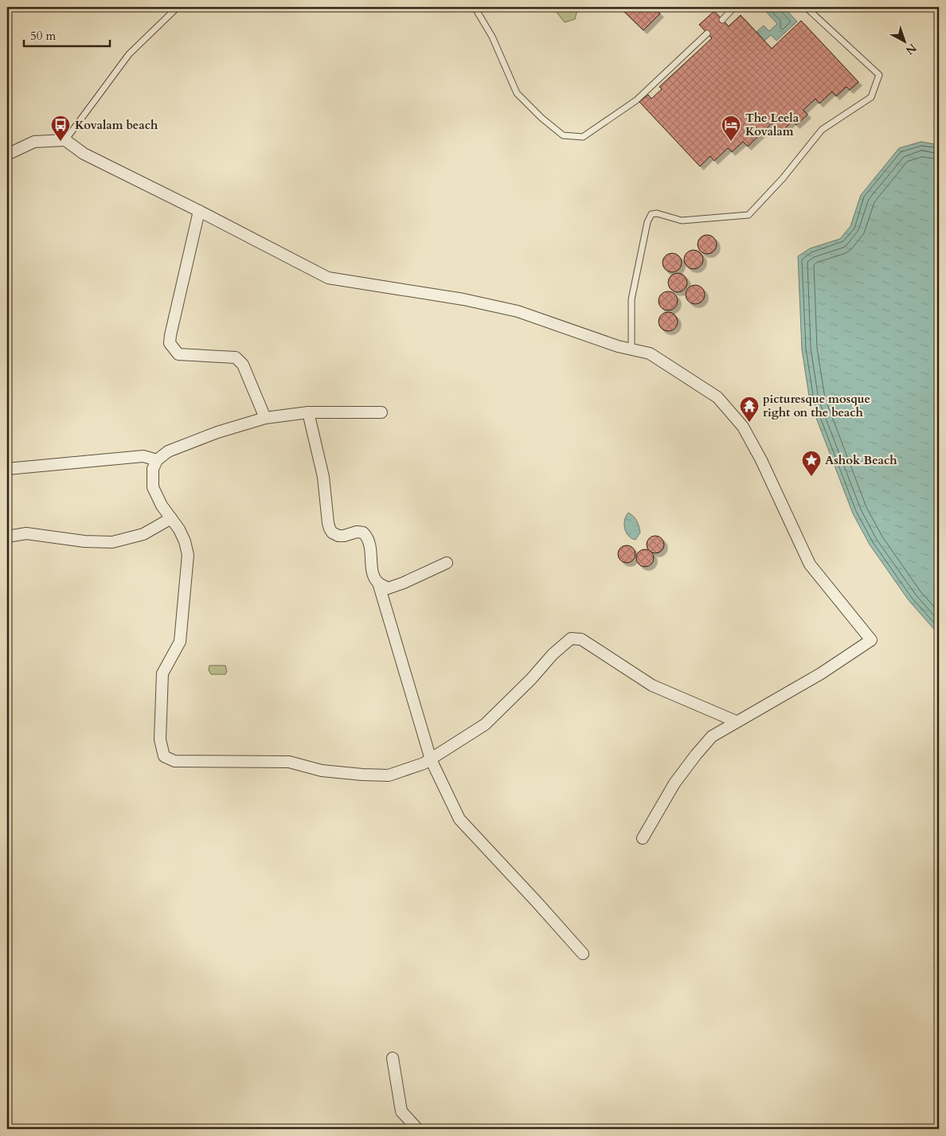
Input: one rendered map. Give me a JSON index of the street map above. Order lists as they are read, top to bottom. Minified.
{"places":{"bus stop":["Kovalam beach"],"hotel":["The Leela Kovalam"],"temple":["picturesque mosque right on the beach"],"place":["Ashok Beach"]},"scale_bar":"50 m","north":"bottom right"}
